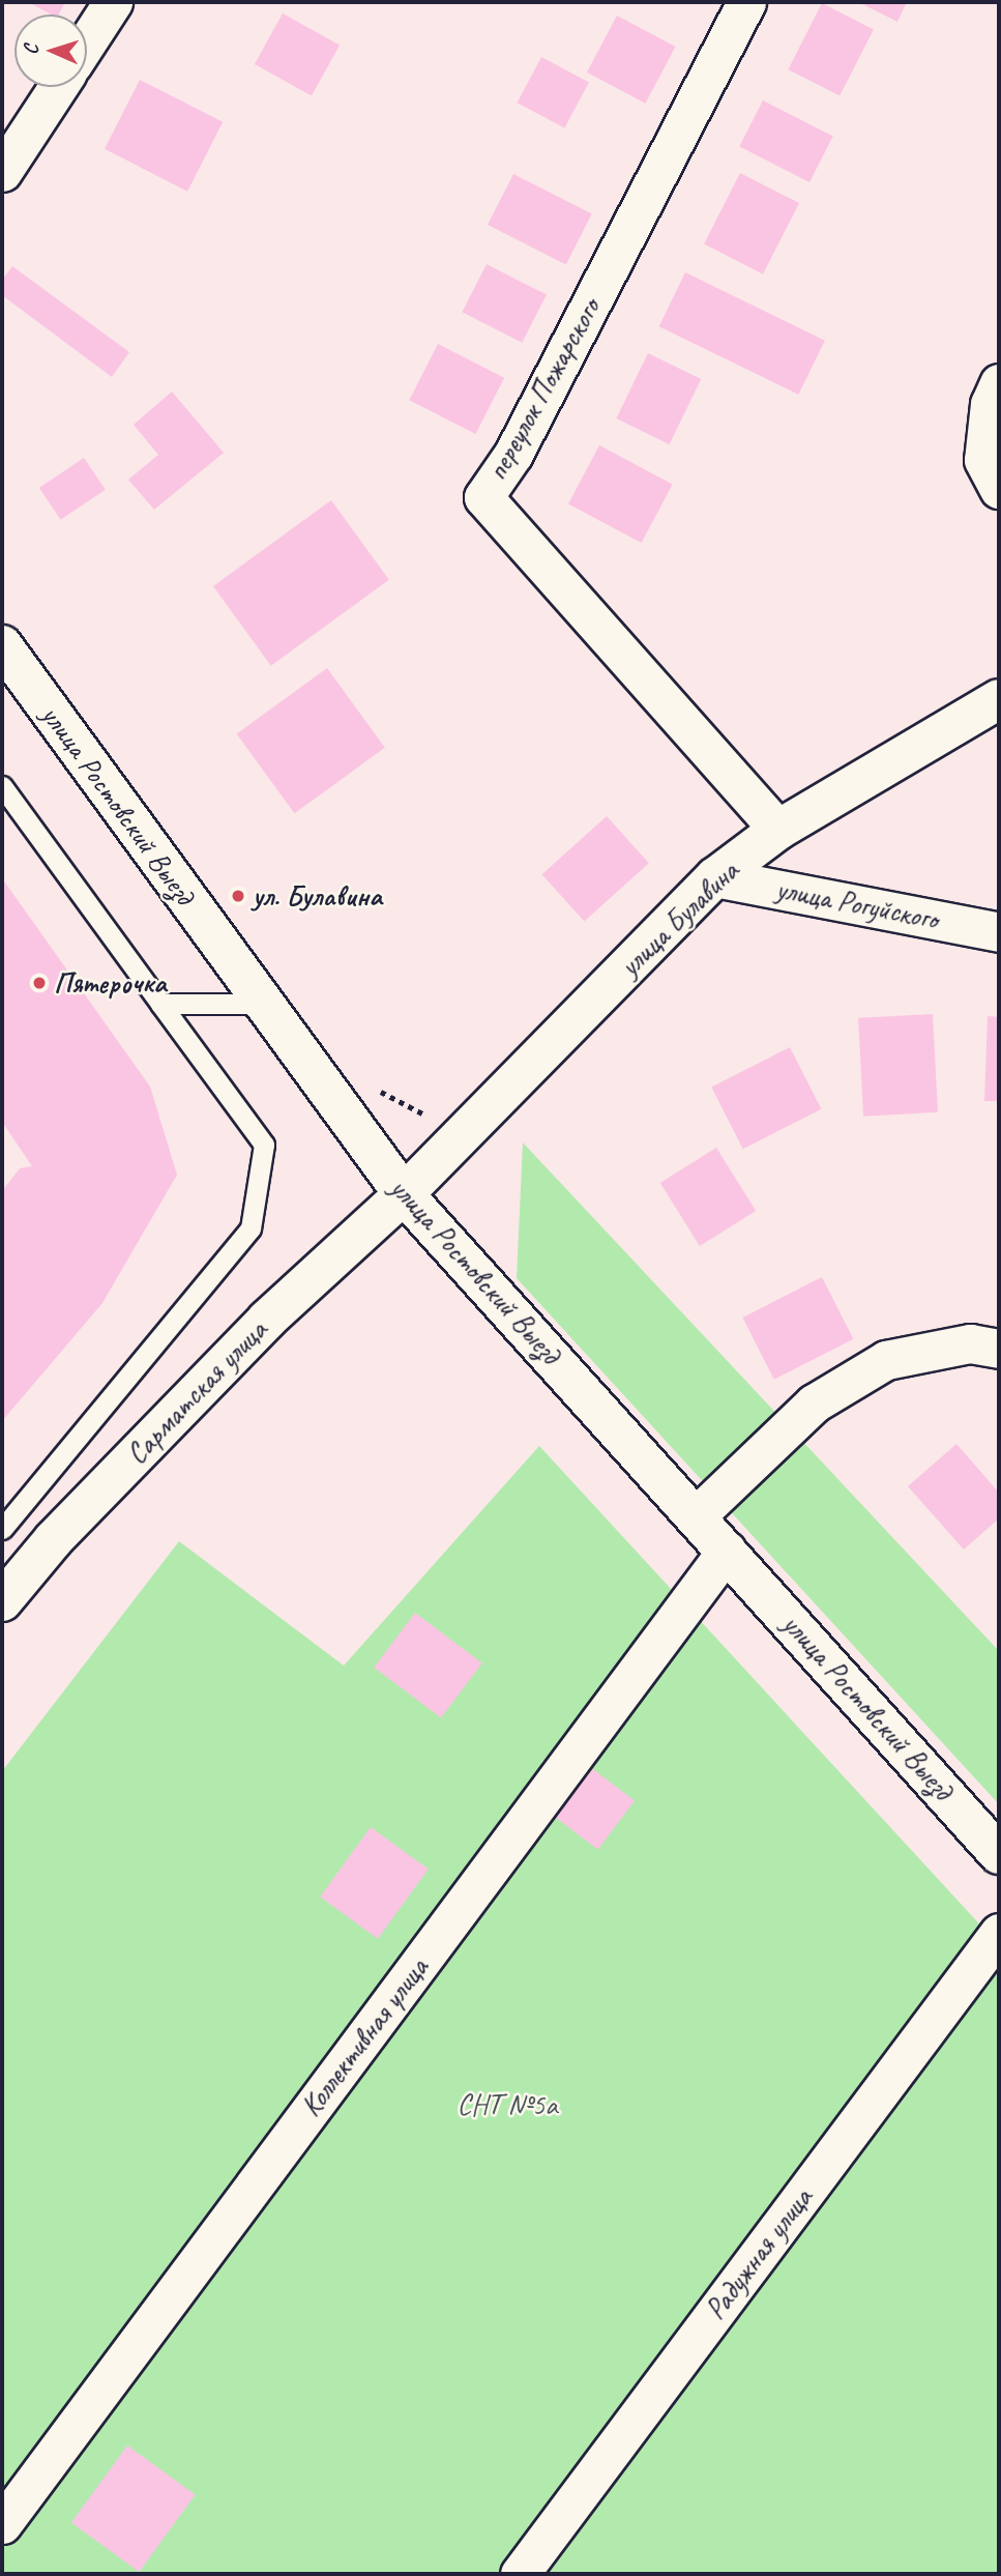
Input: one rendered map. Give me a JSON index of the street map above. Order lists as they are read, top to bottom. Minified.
{"streets":{"main road":["улица Ростовский Выезд","улица Булавина","Сарматская улица"],"street":["переулок Пожарского","улица Рогуйского","Коллективная улица","Радужная улица"]},"crossings":[["переулок Пожарского","улица Булавина"],["улица Ростовский Выезд","улица Булавина"],["улица Ростовский Выезд","Сарматская улица"],["улица Ростовский Выезд","Коллективная улица"],["улица Рогуйского","улица Булавина"],["улица Булавина","Сарматская улица"]],"parks":["СНТ №5а"],"places":["ул. Булавина","Пятерочка"],"north":"left"}
